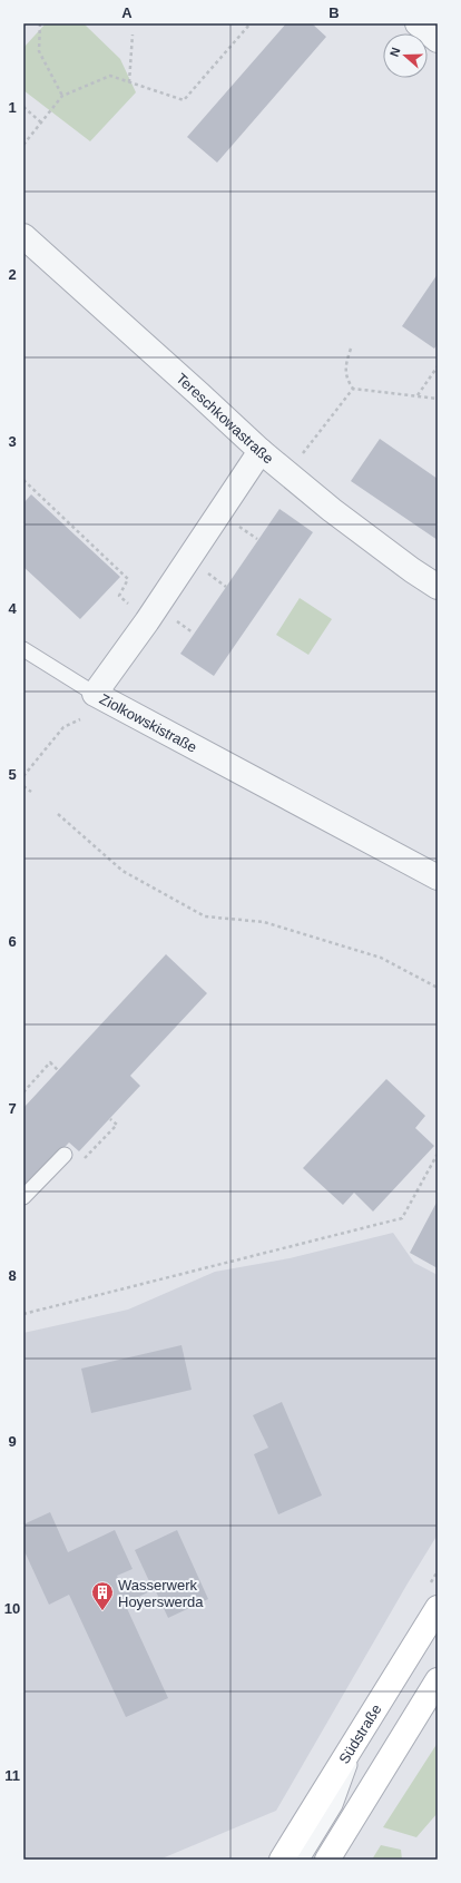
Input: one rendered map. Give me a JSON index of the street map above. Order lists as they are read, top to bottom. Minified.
{"streets":{"main road":["Südstraße"],"street":["Tereschkowastraße","Ziolkowskistraße"]},"crossings":[["Tereschkowastraße","Ziolkowskistraße"]],"places":{"building":["Wasserwerk Hoyerswerda"]},"north":"left","grid":{"columns":["A","B"],"rows":["1","2","3","4","5","6","7","8","9","10","11"]}}
